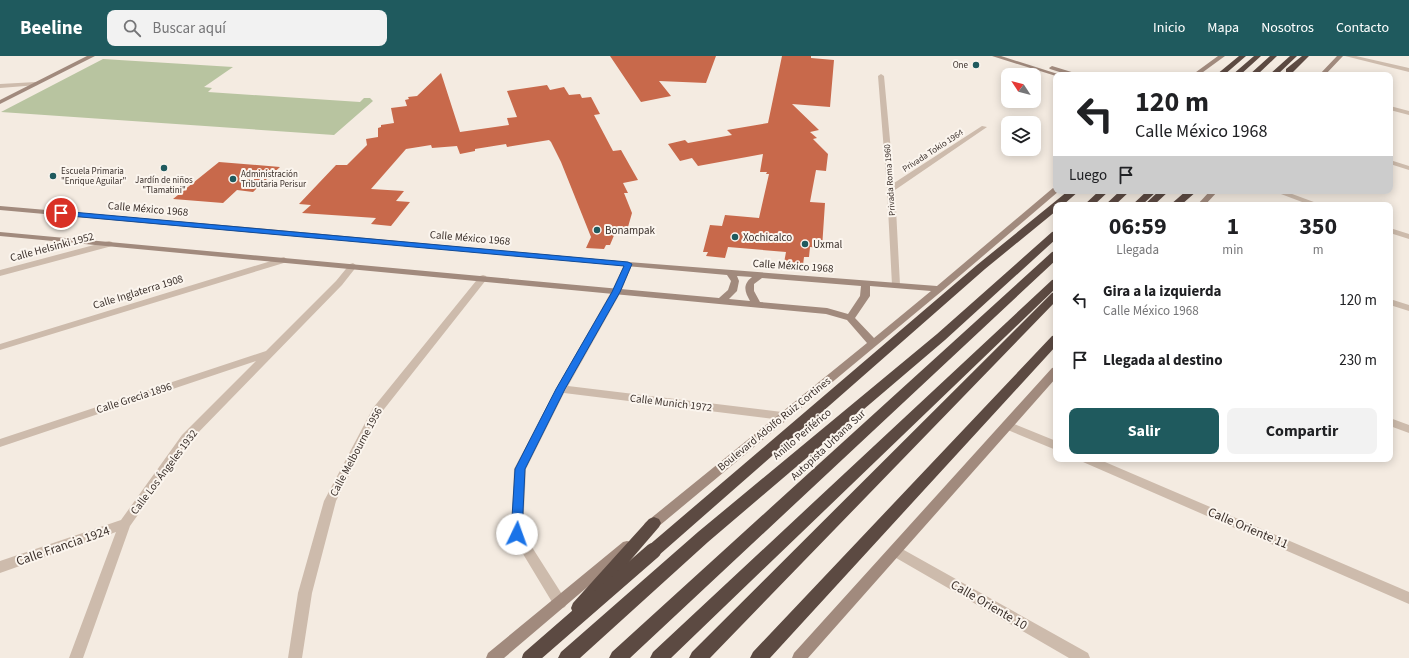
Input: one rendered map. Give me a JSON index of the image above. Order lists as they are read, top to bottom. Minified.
{"streets":{"highway":["Anillo Periférico","Autopista Urbana Sur"],"street":["Privada Tokio 1964","Privada Roma 1960","Calle México 1968","Calle Helsinki 1952","Calle Inglaterra 1908","Calle Grecia 1896","Calle Munich 1972","Boulevard Adolfo Ruiz Cortines","Calle Melbourne 1956","Calle Los Ángeles 1932","Calle Oriente 11","Calle Francia 1924","Calle Oriente 10"]},"crossings":[["Privada Tokio 1964","Privada Roma 1960"],["Privada Roma 1960","Calle México 1968"],["Calle México 1968","Boulevard Adolfo Ruiz Cortines"],["Calle Grecia 1896","Calle Los Ángeles 1932"],["Calle Munich 1972","Boulevard Adolfo Ruiz Cortines"],["Calle Los Ángeles 1932","Calle Francia 1924"]],"places":["One","Jardín de niños \"Tlamatini\"","Escuela Primaria \"Enrique Aguilar\"","Administración Tributaria Perisur","Bonampak","Xochicalco","Uxmal"],"north":"top left","page":{"header":"Beeline","search":"Buscar aquí","nav":["Inicio","Mapa","Nosotros","Contacto"],"turn":["120 m","Calle México 1968"],"then":"Luego","eta":["06:59","Llegada","1","min","350","m"],"list":[{"name":"Gira a la izquierda","note":"Calle México 1968","value":"120 m"},{"name":"Llegada al destino","value":"230 m"}],"buttons":["Salir","Compartir"]}}
